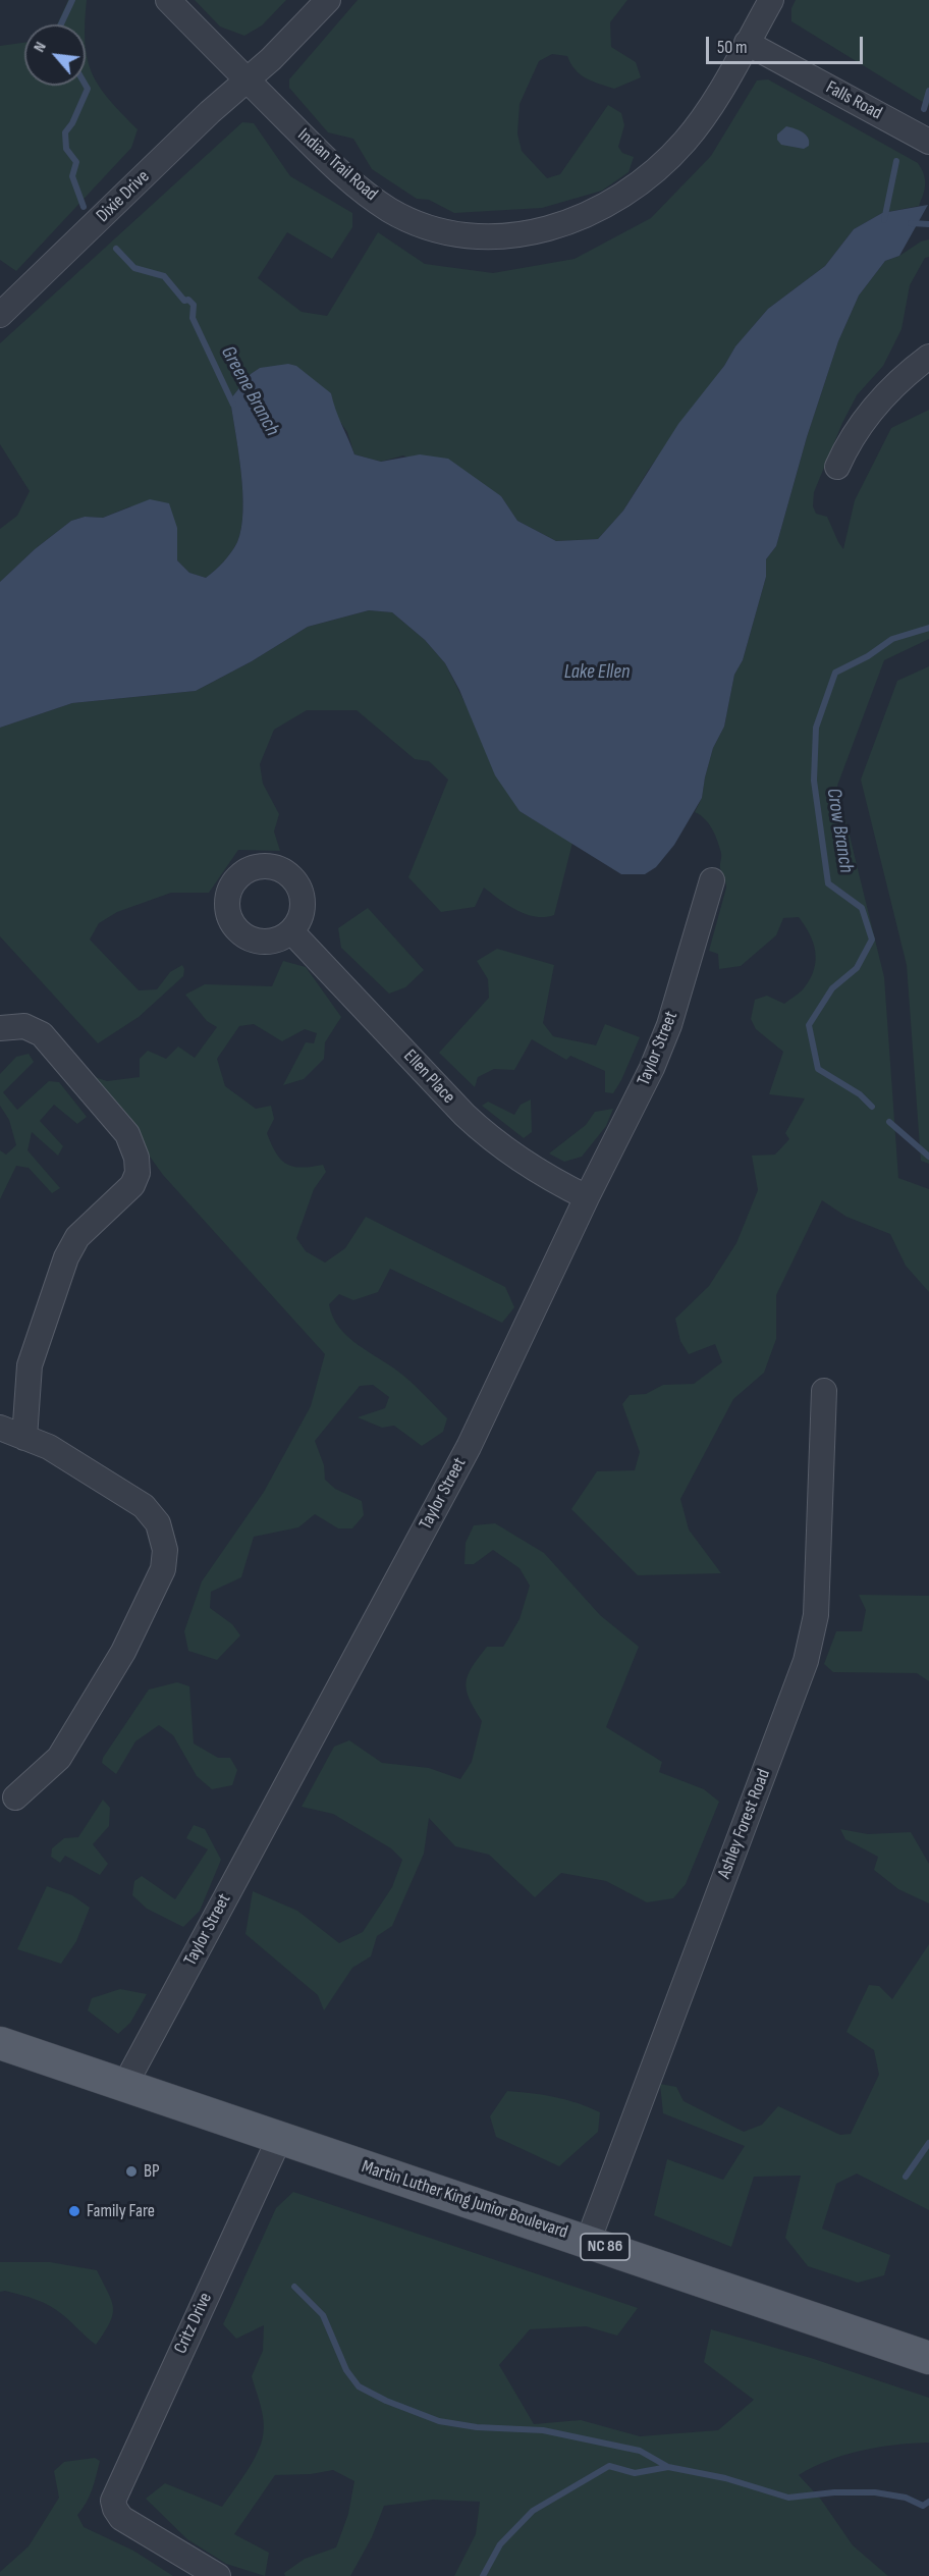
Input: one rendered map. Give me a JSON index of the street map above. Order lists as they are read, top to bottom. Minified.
{"streets":{"main road":["Martin Luther King Junior Boulevard","NC 86"],"street":["Falls Road","Indian Trail Road","Dixie Drive","Taylor Street","Ellen Place","Ashley Forest Road","Critz Drive"]},"crossings":[["Falls Road","Indian Trail Road"],["Indian Trail Road","Dixie Drive"],["Taylor Street","Ellen Place"],["Taylor Street","Martin Luther King Junior Boulevard"],["Ashley Forest Road","Martin Luther King Junior Boulevard"],["Martin Luther King Junior Boulevard","Critz Drive"]],"water":["Greene Branch","Lake Ellen","Crow Branch"],"places":["BP","Family Fare"],"scale_bar":"50 m","north":"top left"}
